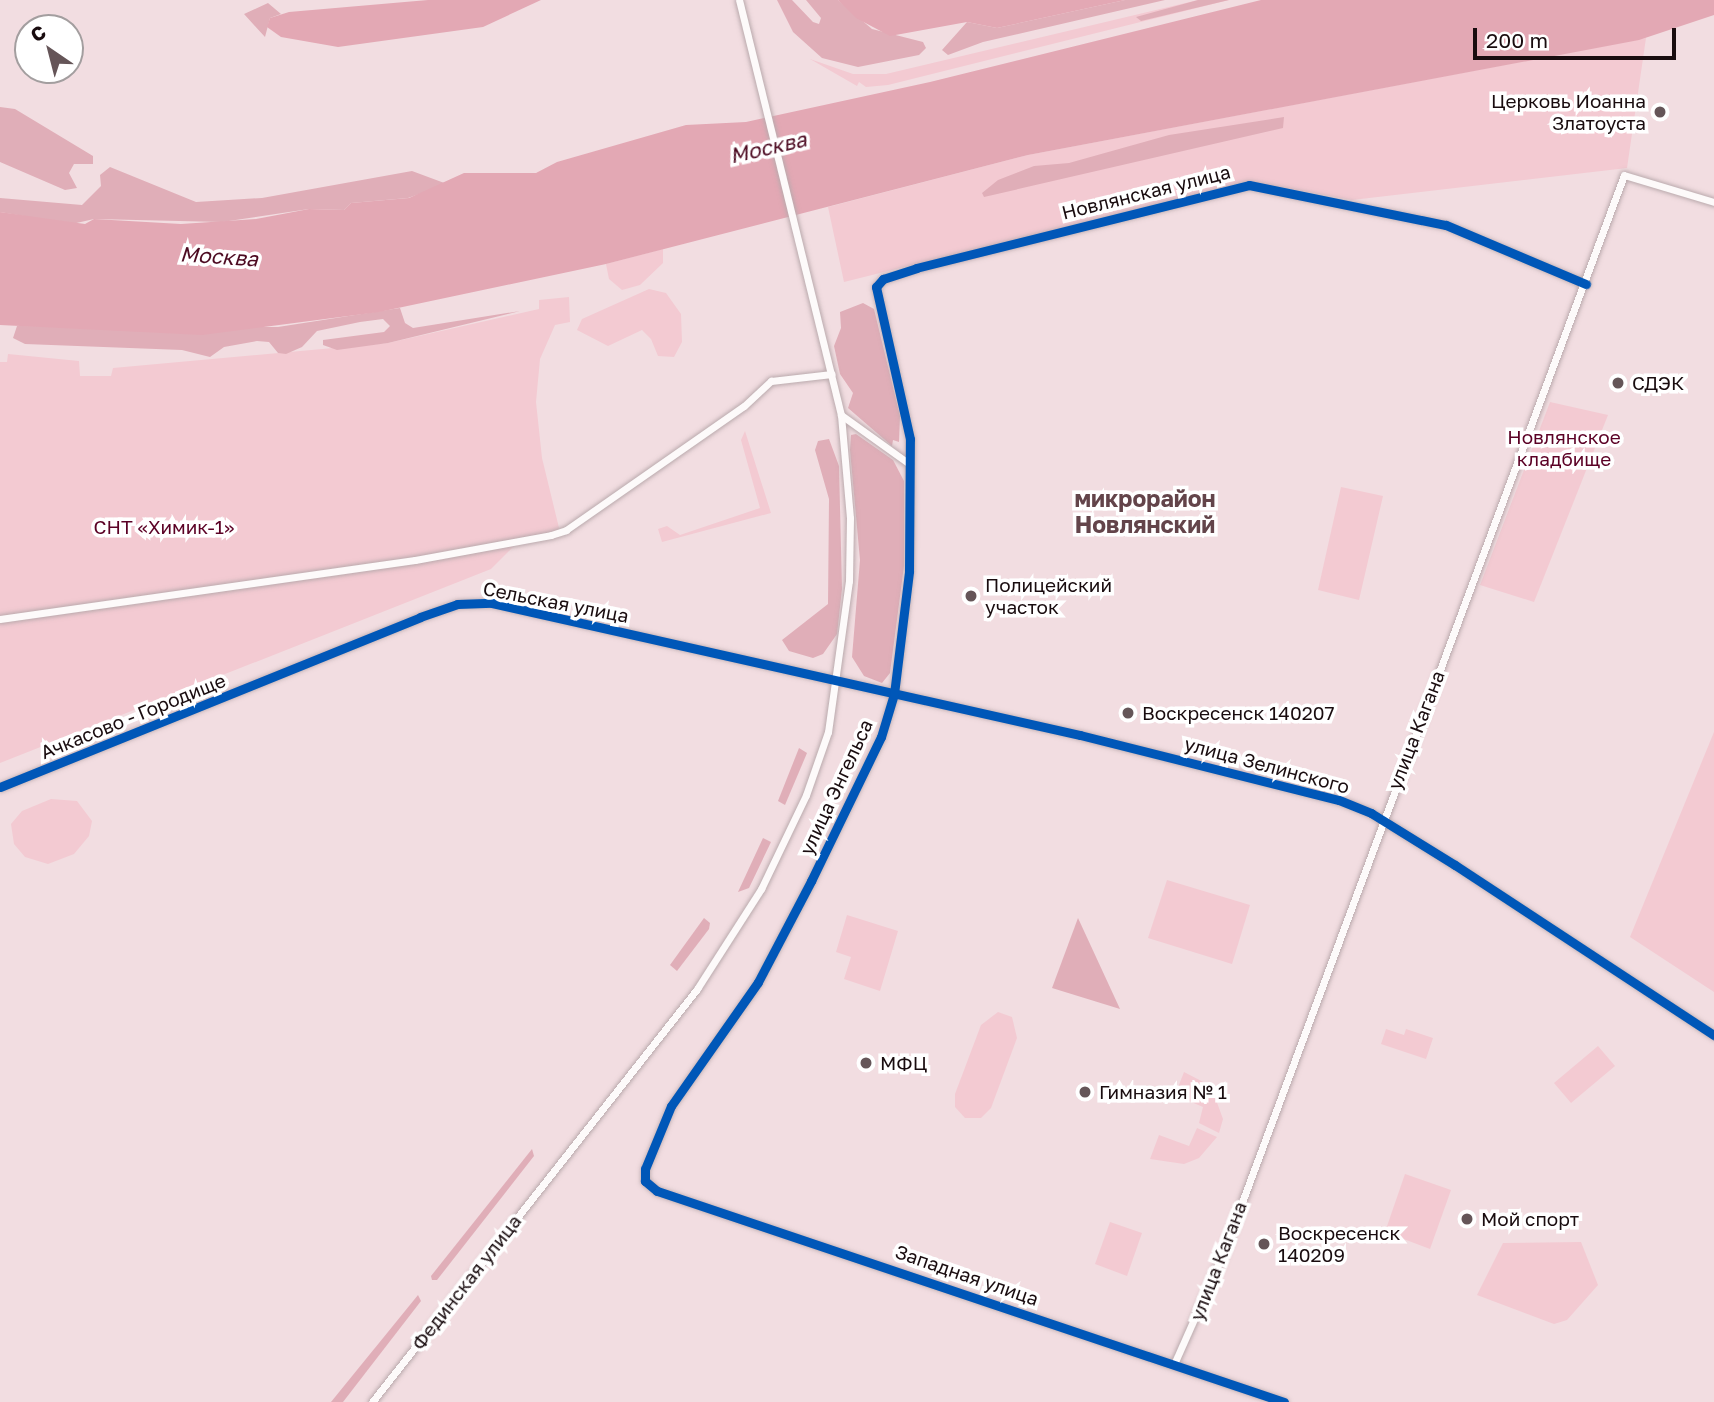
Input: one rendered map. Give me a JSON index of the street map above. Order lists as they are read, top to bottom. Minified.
{"streets":{"street":["Новлянская улица","Сельская улица","Ачкасово - Городище","улица Кагана","улица Зелинского","улица Энгельса","Западная улица","Фединская улица"]},"crossings":[["Новлянская улица","улица Кагана"],["Новлянская улица","улица Энгельса"],["Сельская улица","Ачкасово - Городище"],["Сельская улица","улица Зелинского"],["Сельская улица","Фединская улица"],["улица Кагана","улица Зелинского"],["улица Кагана","Западная улица"],["улица Зелинского","улица Энгельса"],["улица Зелинского","Фединская улица"],["улица Энгельса","Западная улица"]],"districts":["микрорайон Новлянский"],"water":["Москва"],"parks":["Новлянское кладбище","СНТ «Химик-1»"],"places":["Церковь Иоанна Златоуста","СДЭК","Полицейский участок","Воскресенск 140207","МФЦ","Гимназия № 1","Мой спорт","Воскресенск 140209"],"scale_bar":"200 m","north":"top left"}
